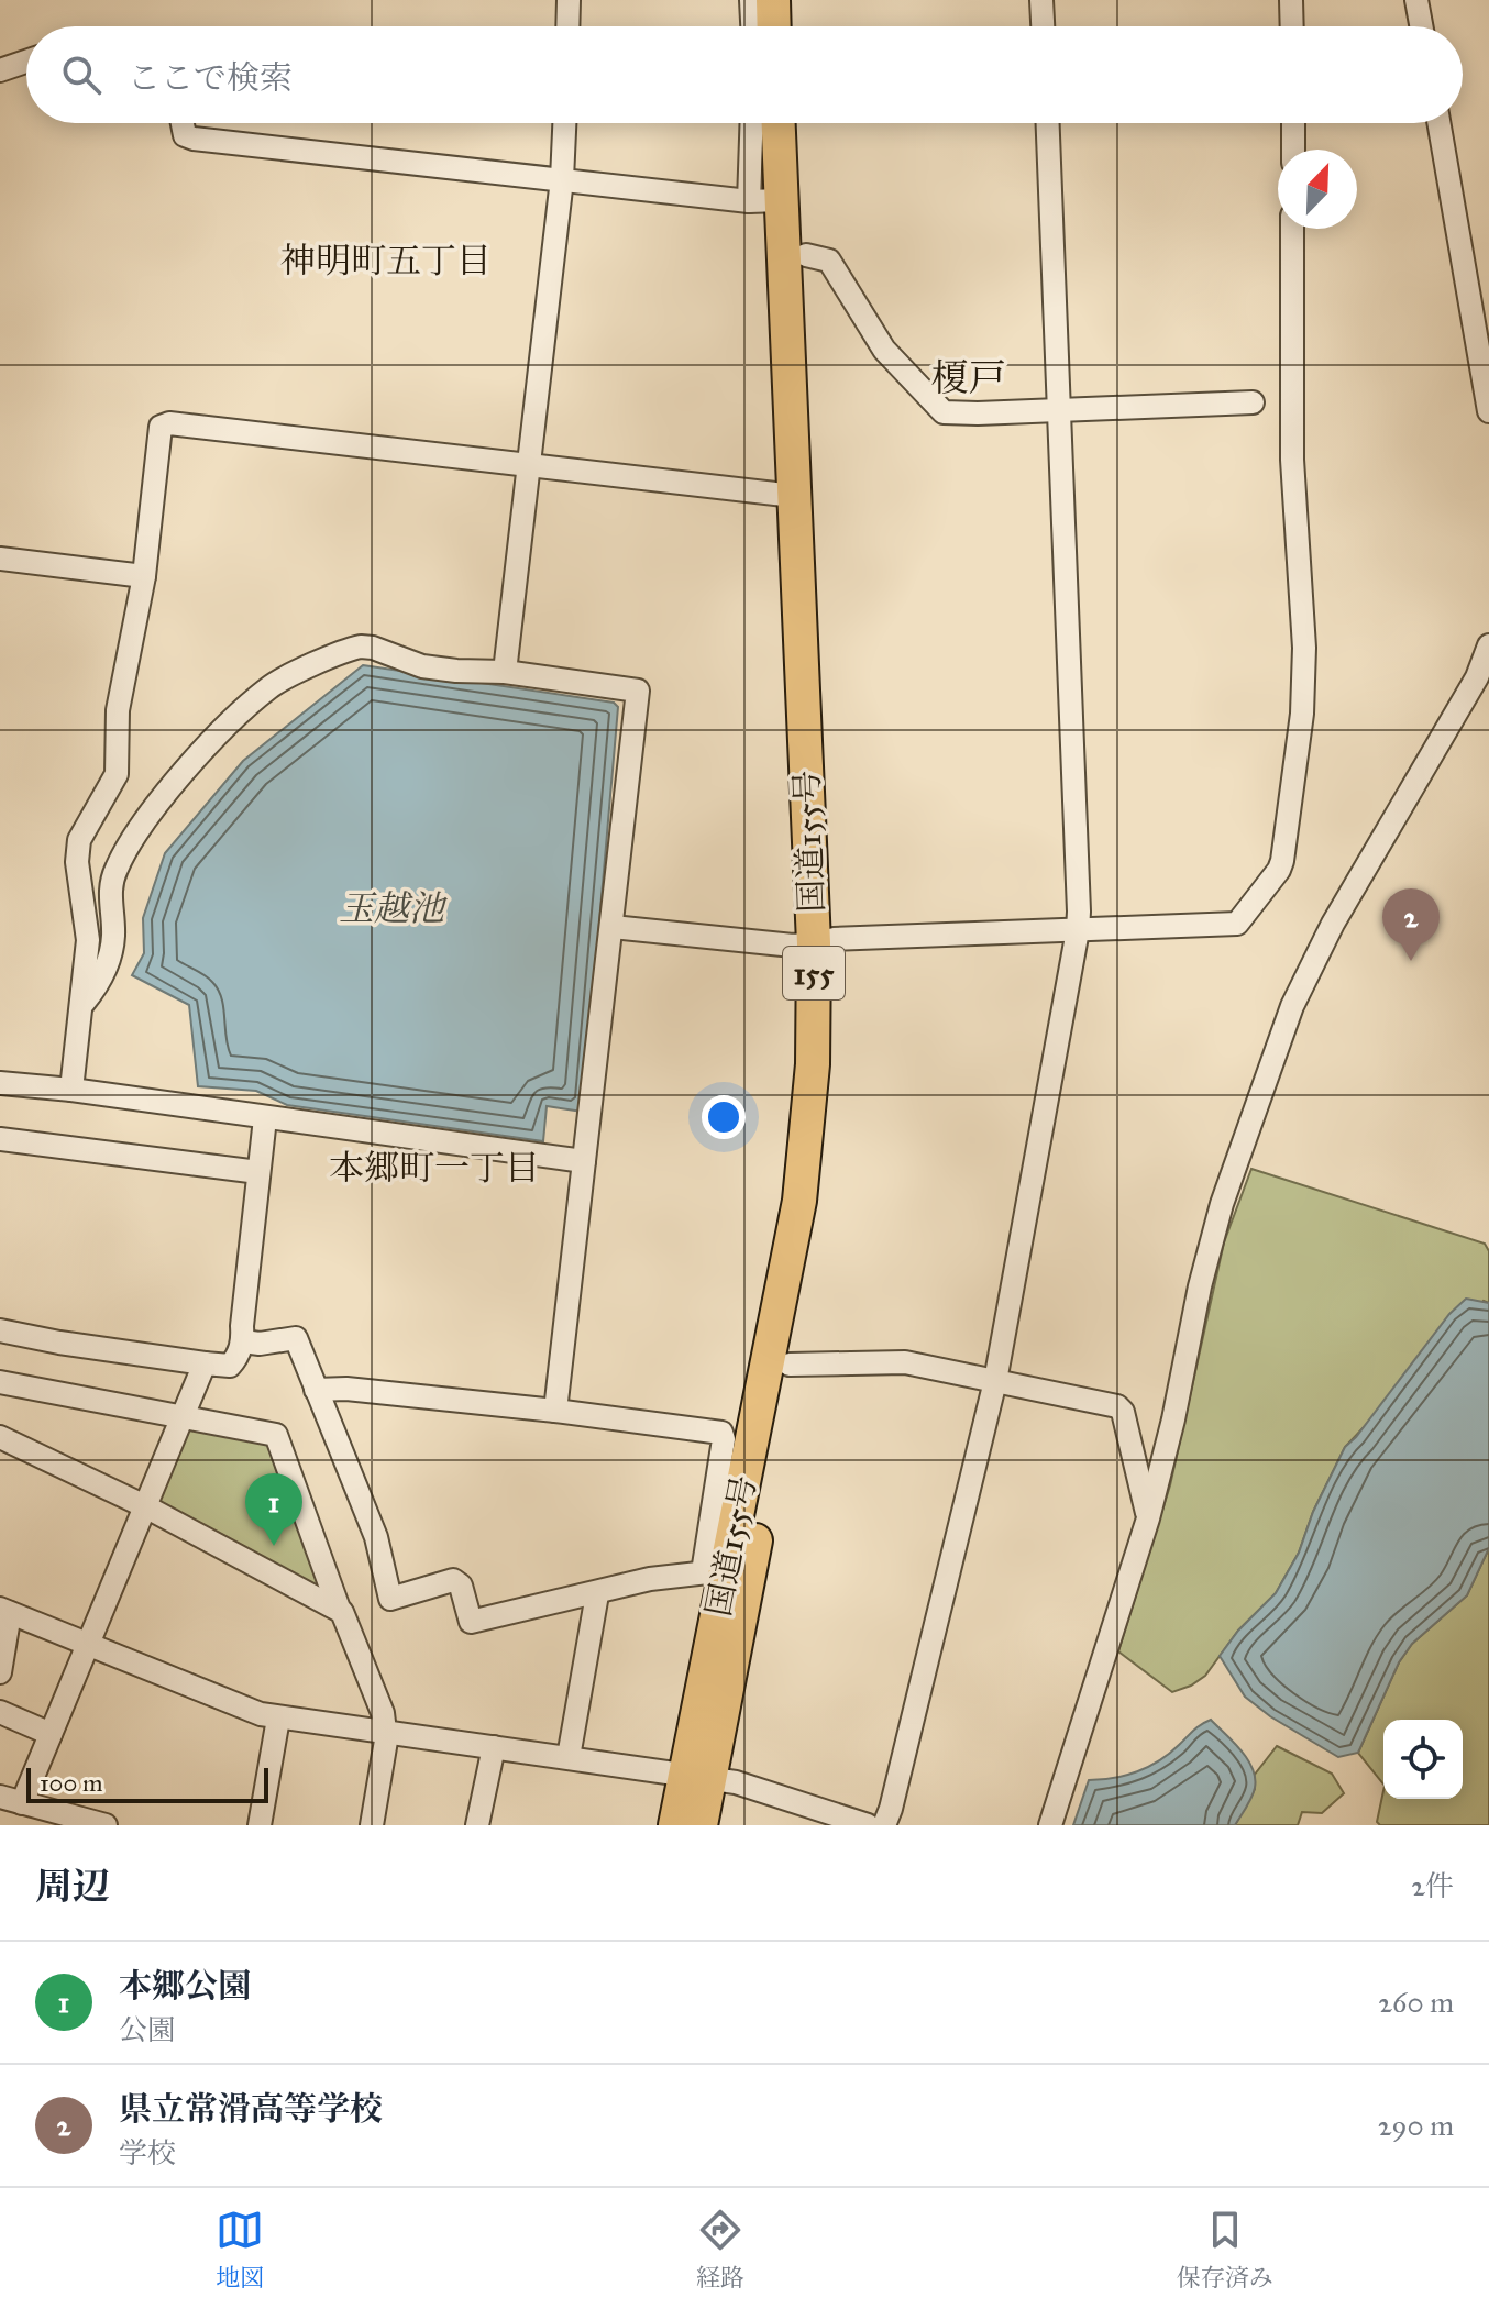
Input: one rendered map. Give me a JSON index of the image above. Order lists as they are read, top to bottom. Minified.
{"streets":{"highway":["国道155号","155"]},"districts":["神明町五丁目","榎戸","本郷町一丁目"],"water":["玉越池"],"scale_bar":"100 m","north":"top right","page":{"search":"ここで検索","pins":["2","1"],"scale":"100 m","heading":["周辺","2件"],"list":[{"mark":"1","name":"本郷公園","note":"公園","value":"260 m"},{"mark":"2","name":"県立常滑高等学校","note":"学校","value":"290 m"}],"nav":["地図","経路","保存済み"]}}
